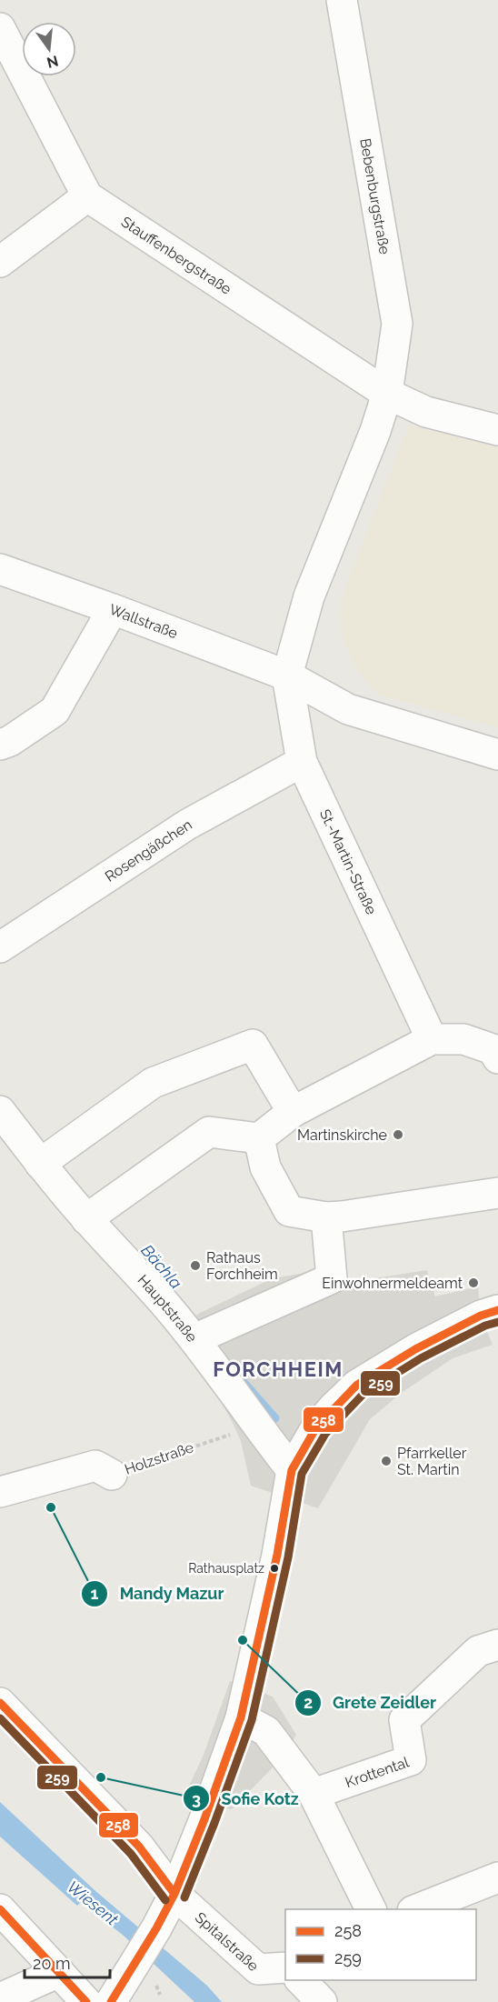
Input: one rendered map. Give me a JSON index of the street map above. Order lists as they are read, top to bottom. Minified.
{"streets":{"street":["Bebenburgstraße","Stauffenbergstraße","Wallstraße","Rosengäßchen","St.-Martin-Straße","Hauptstraße","Holzstraße","Krottental","Spitalstraße"]},"crossings":[["Bebenburgstraße","Stauffenbergstraße"],["Wallstraße","St.-Martin-Straße"],["Rosengäßchen","St.-Martin-Straße"],["Hauptstraße","Holzstraße"]],"districts":["FORCHHEIM"],"water":["Bächla","Wiesent"],"places":["Martinskirche","Rathaus Forchheim","Einwohnermeldeamt","Pfarrkeller St. Martin","Mandy Mazur","Rathausplatz","Grete Zeidler","Sofie Kotz"],"lines":["transit line 258","transit line 259"],"legend":["258","259"],"scale_bar":"20 m","north":"bottom"}
